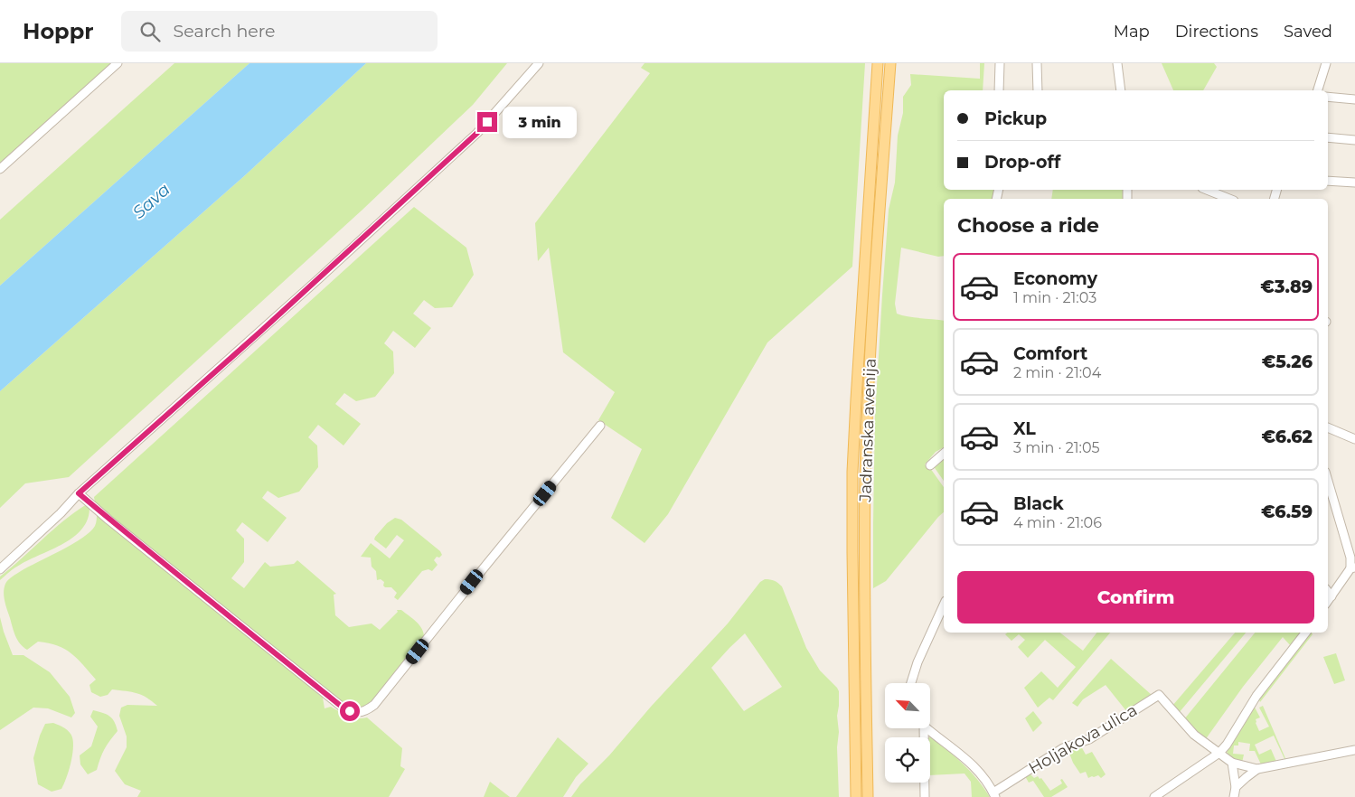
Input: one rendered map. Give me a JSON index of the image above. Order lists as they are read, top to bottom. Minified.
{"streets":{"main road":["Jadranska avenija"],"street":["Holjakova ulica"]},"water":["Sava"],"north":"top left","page":{"header":"Hoppr","search":"Search here","nav":["Map","Directions","Saved"],"banner":["Pickup","Drop-off"],"bubble":"3 min","heading":"Choose a ride","list":[{"name":"Economy","note":"1 min · 21:03","value":"€3.89"},{"name":"Comfort","note":"2 min · 21:04","value":"€5.26"},{"name":"XL","note":"3 min · 21:05","value":"€6.62"},{"name":"Black","note":"4 min · 21:06","value":"€6.59"}],"buttons":"Confirm"}}
